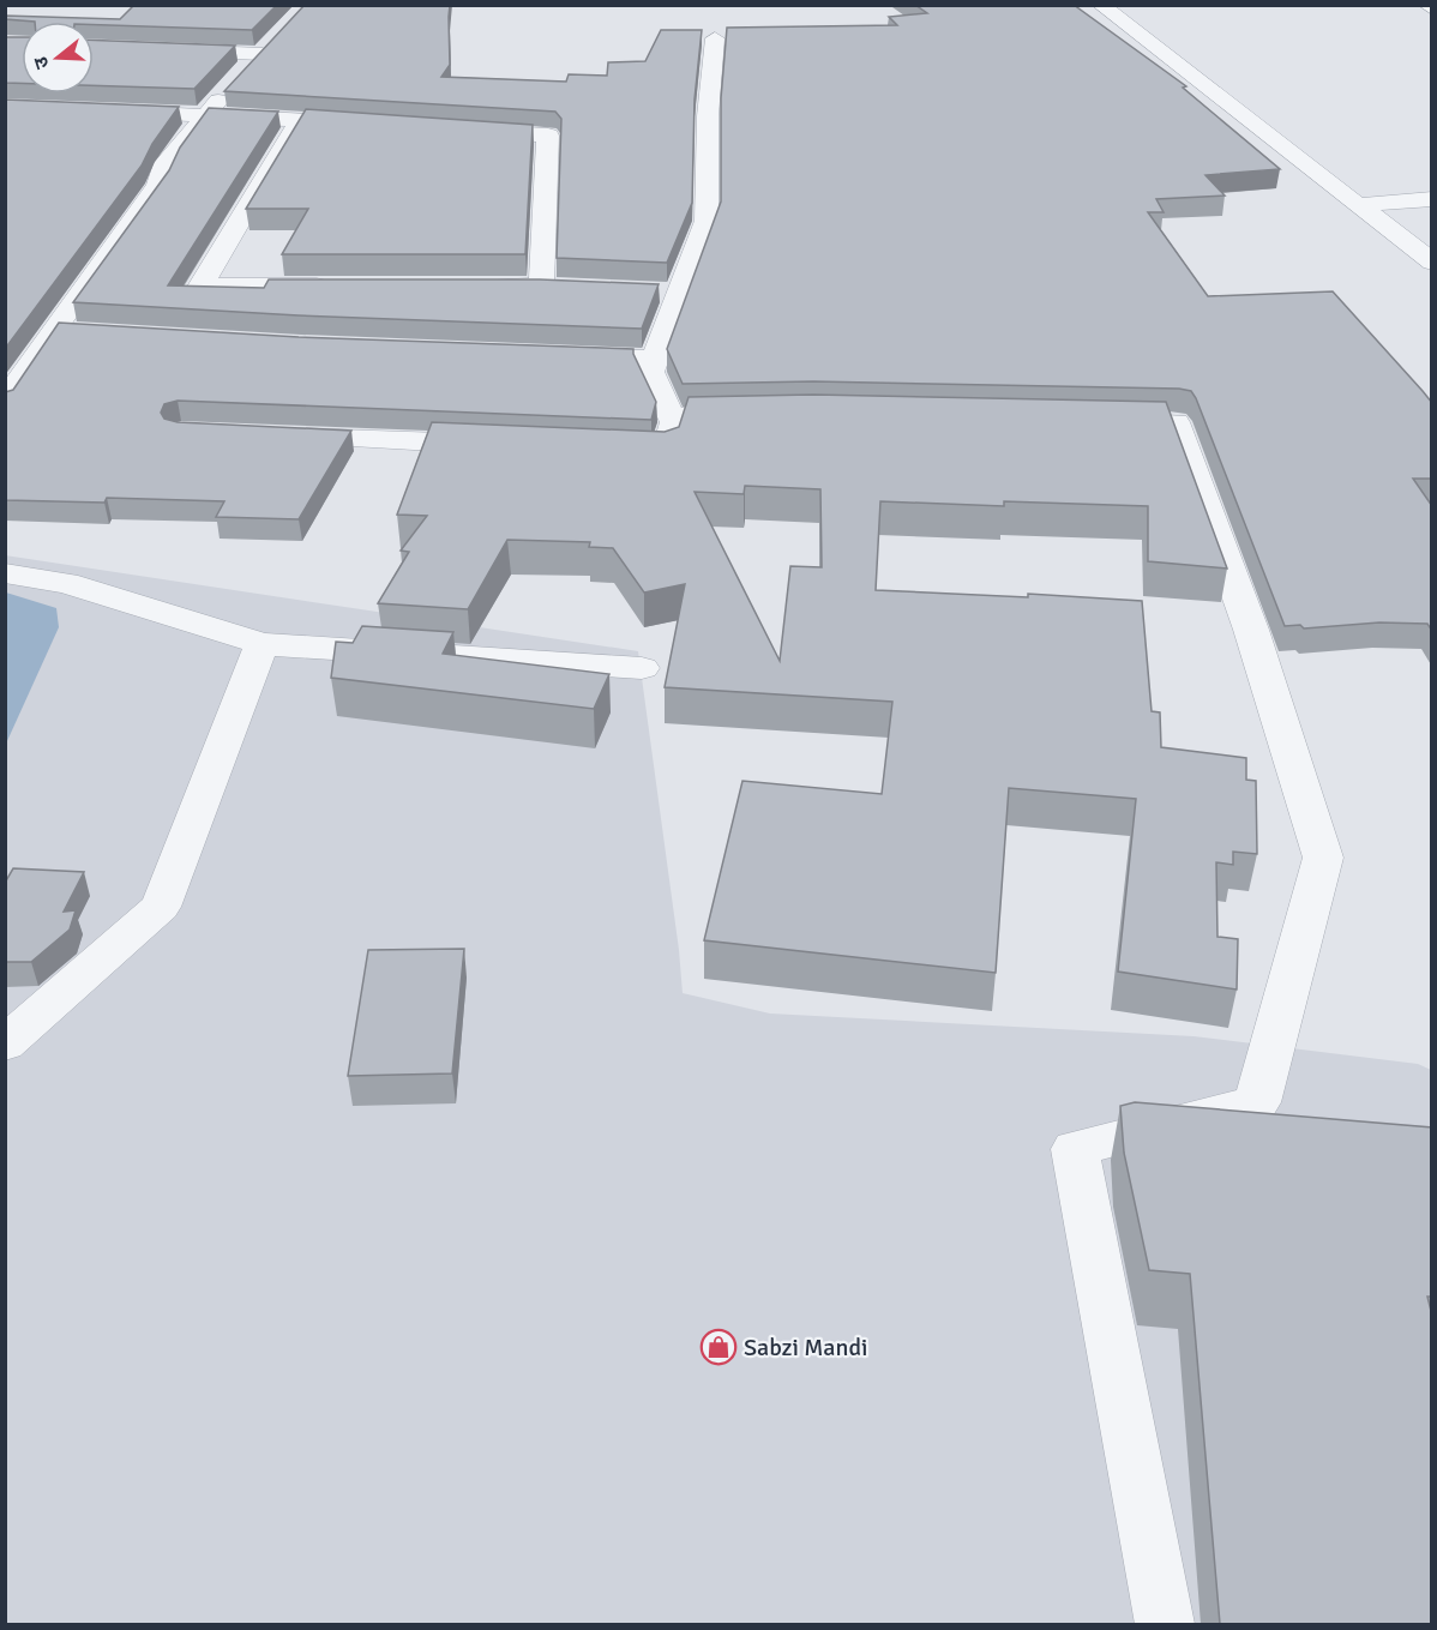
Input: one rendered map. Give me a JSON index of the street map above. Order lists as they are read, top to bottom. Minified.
{"places":{"shop":["Sabzi Mandi"]},"north":"left"}
